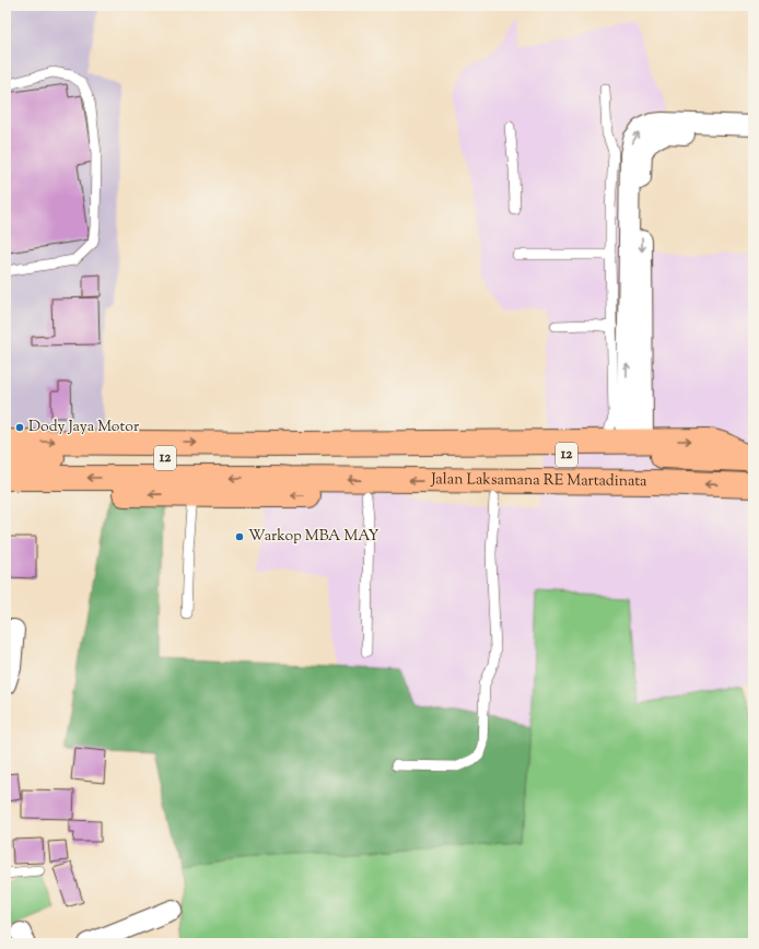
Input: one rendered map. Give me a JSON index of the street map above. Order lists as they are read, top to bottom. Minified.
{"streets":{"highway":["12","Jalan Laksamana RE Martadinata"]},"crossings":[["12","Jalan Laksamana RE Martadinata"]],"places":["Dody Jaya Motor","Warkop MBA MAY"]}
